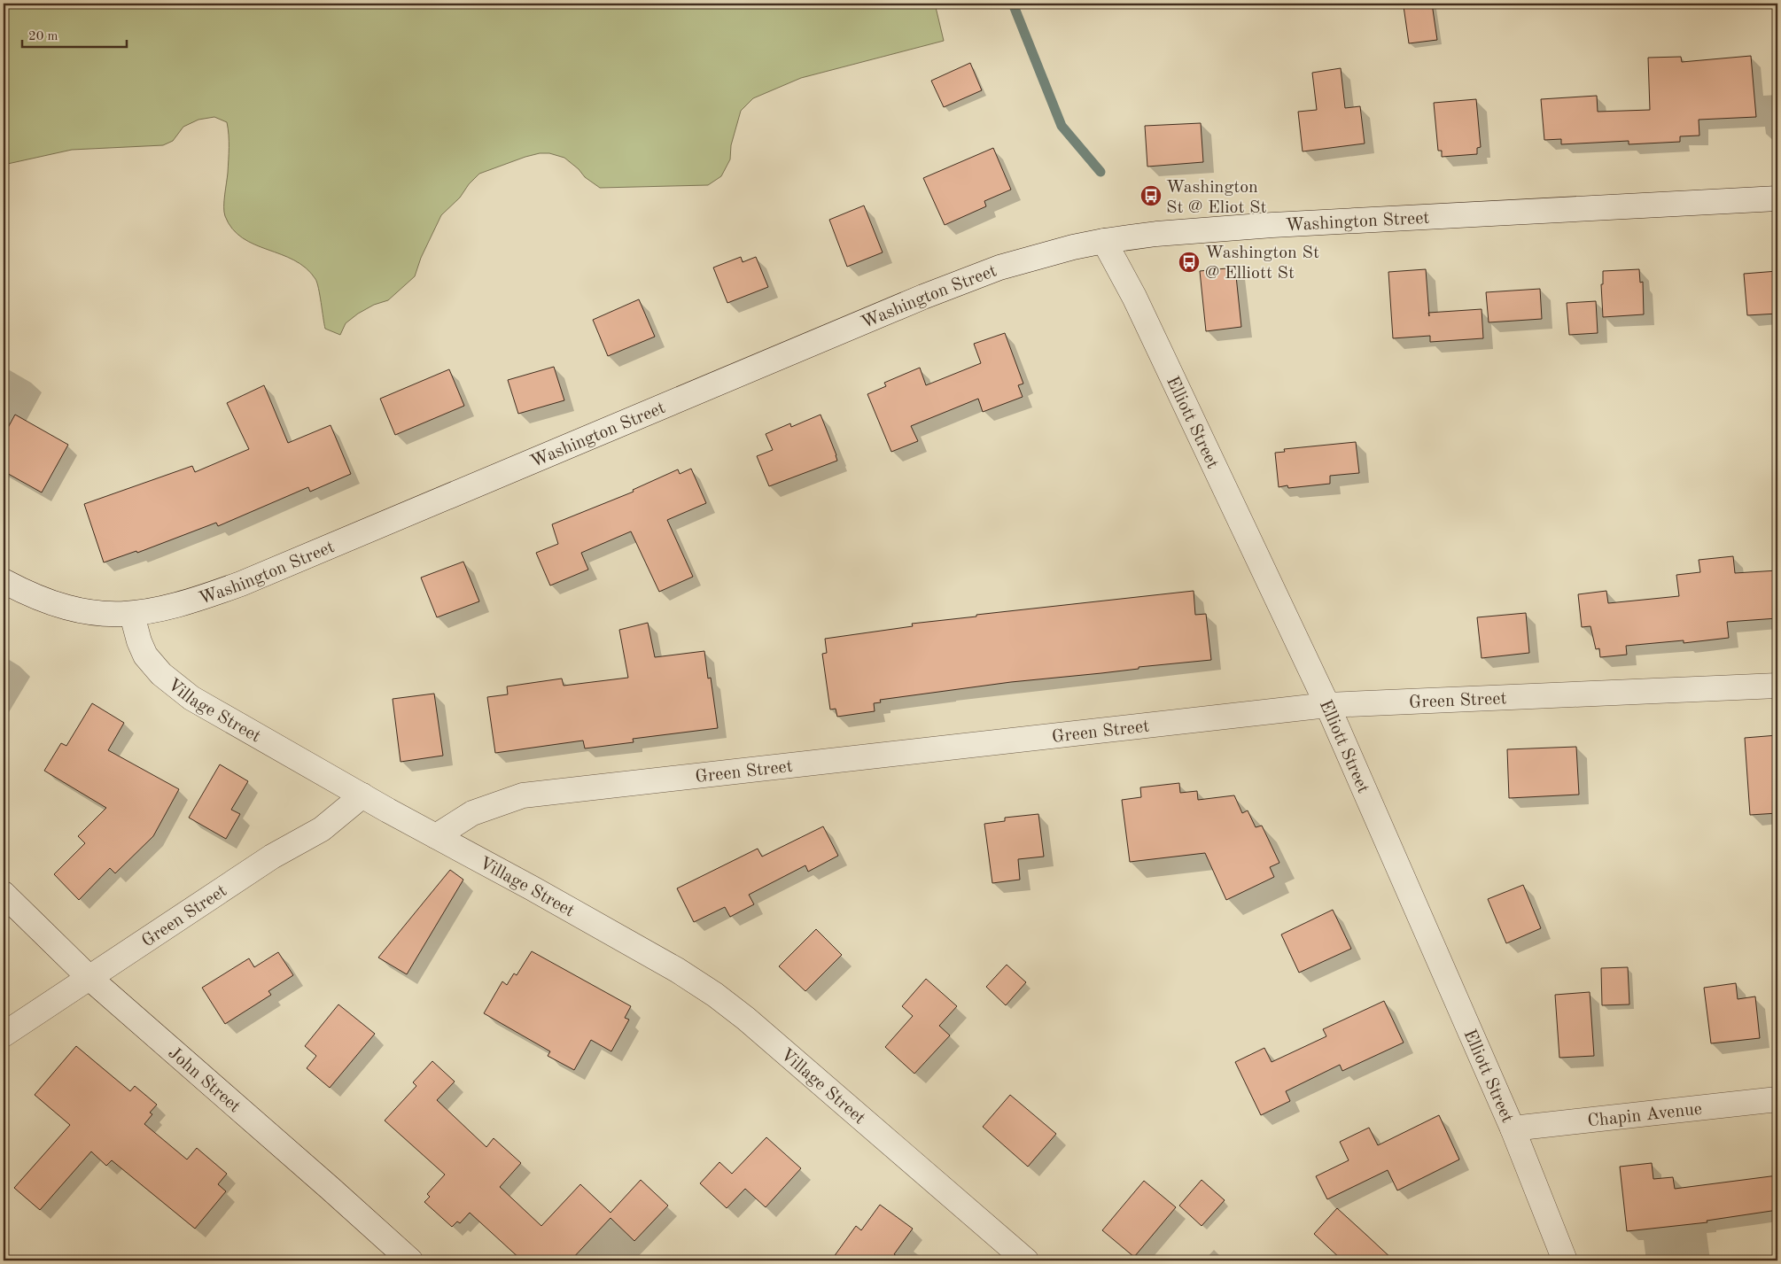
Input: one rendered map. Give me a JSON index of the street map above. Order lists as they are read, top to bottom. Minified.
{"streets":{"street":["Washington Street","Elliott Street","Green Street","Village Street","John Street","Chapin Avenue"]},"crossings":[["Washington Street","Elliott Street"],["Washington Street","Village Street"],["Elliott Street","Green Street"],["Elliott Street","Chapin Avenue"],["Green Street","Village Street"],["Green Street","John Street"]],"places":{"bus stop":["Washington St @ Eliot St","Washington St @ Elliott St"]},"scale_bar":"20 m"}
